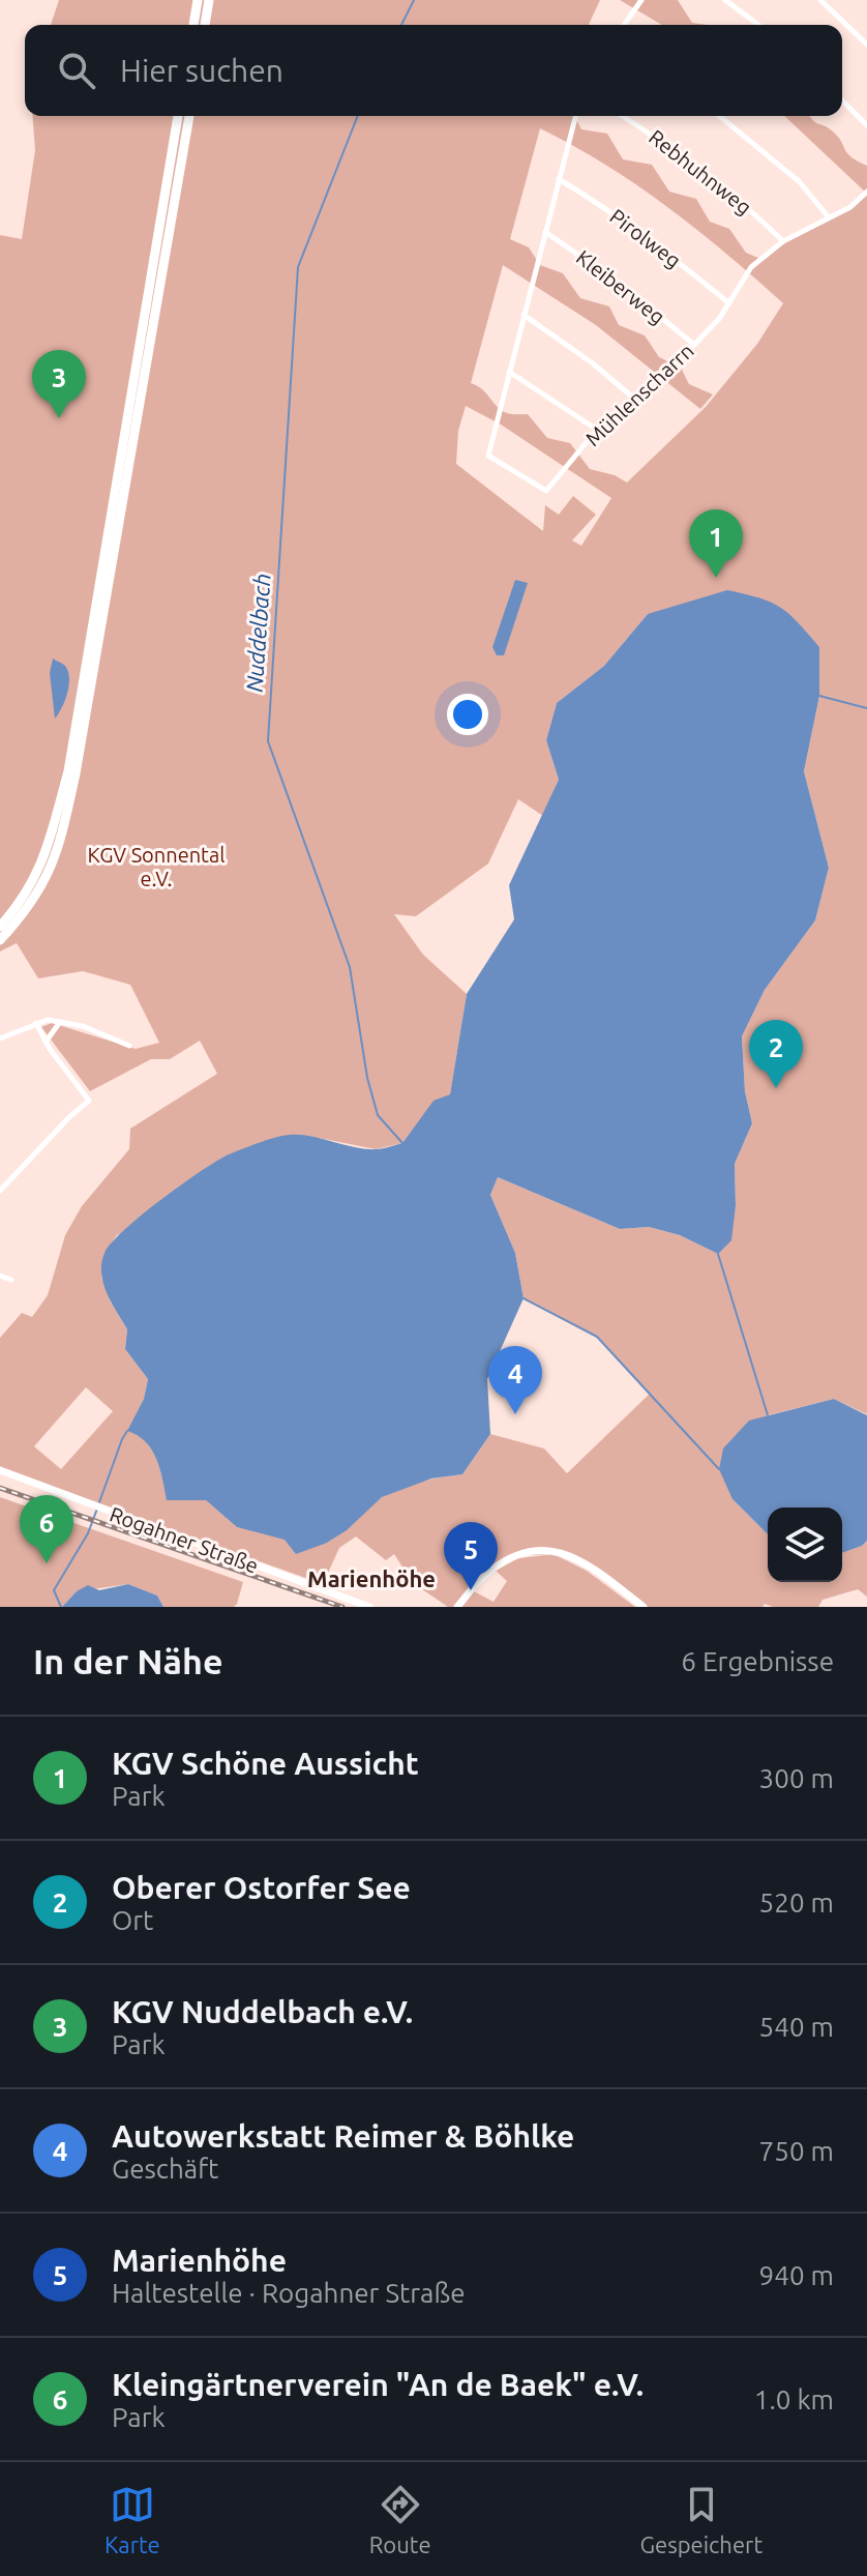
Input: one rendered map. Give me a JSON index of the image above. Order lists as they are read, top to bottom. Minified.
{"streets":{"street":["Rebhuhnweg","Pirolweg","Kleiberweg","Mühlenscharrn","Rogahner Straße"]},"crossings":[["Rebhuhnweg","Mühlenscharrn"],["Pirolweg","Mühlenscharrn"],["Kleiberweg","Mühlenscharrn"]],"districts":["Marienhöhe"],"water":["Nuddelbach"],"parks":["KGV Sonnental e.V."],"page":{"search":"Hier suchen","pins":["3","1","2","4","6","5"],"heading":["In der Nähe","6 Ergebnisse"],"list":[{"mark":"1","name":"KGV Schöne Aussicht","note":"Park","value":"300 m"},{"mark":"2","name":"Oberer Ostorfer See","note":"Ort","value":"520 m"},{"mark":"3","name":"KGV Nuddelbach e.V.","note":"Park","value":"540 m"},{"mark":"4","name":"Autowerkstatt Reimer & Böhlke","note":"Geschäft","value":"750 m"},{"mark":"5","name":"Marienhöhe","note":"Haltestelle · Rogahner Straße","value":"940 m"},{"mark":"6","name":"Kleingärtnerverein \"An de Baek\" e.V.","note":"Park","value":"1.0 km"}],"nav":["Karte","Route","Gespeichert"]}}
